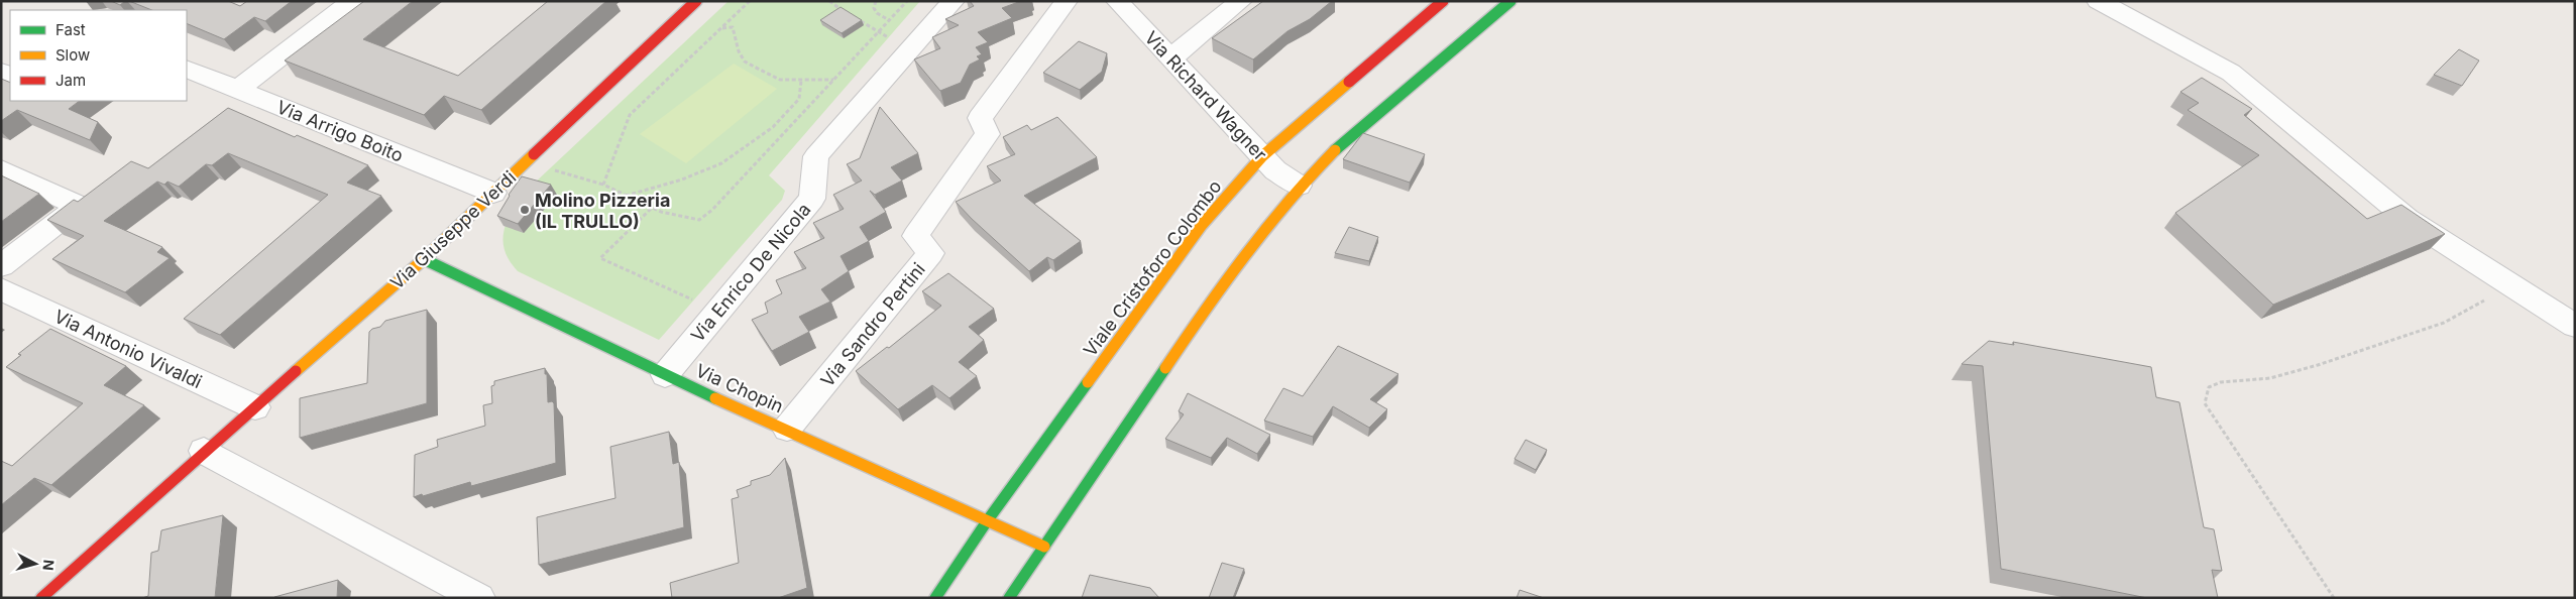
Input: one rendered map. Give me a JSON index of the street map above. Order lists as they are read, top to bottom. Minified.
{"streets":{"main road":["Via Giuseppe Verdi","Viale Cristoforo Colombo","Via Chopin"],"street":["Via Richard Wagner","Via Arrigo Boito","Via Enrico De Nicola","Via Sandro Pertini","Via Antonio Vivaldi"]},"crossings":[["Via Richard Wagner","Viale Cristoforo Colombo"],["Via Arrigo Boito","Via Giuseppe Verdi"],["Via Giuseppe Verdi","Via Antonio Vivaldi"],["Via Giuseppe Verdi","Via Chopin"],["Viale Cristoforo Colombo","Via Chopin"],["Via Enrico De Nicola","Via Chopin"],["Via Sandro Pertini","Via Chopin"]],"places":["Molino Pizzeria (IL TRULLO)"],"legend":["Fast","Slow","Jam"],"north":"right"}
